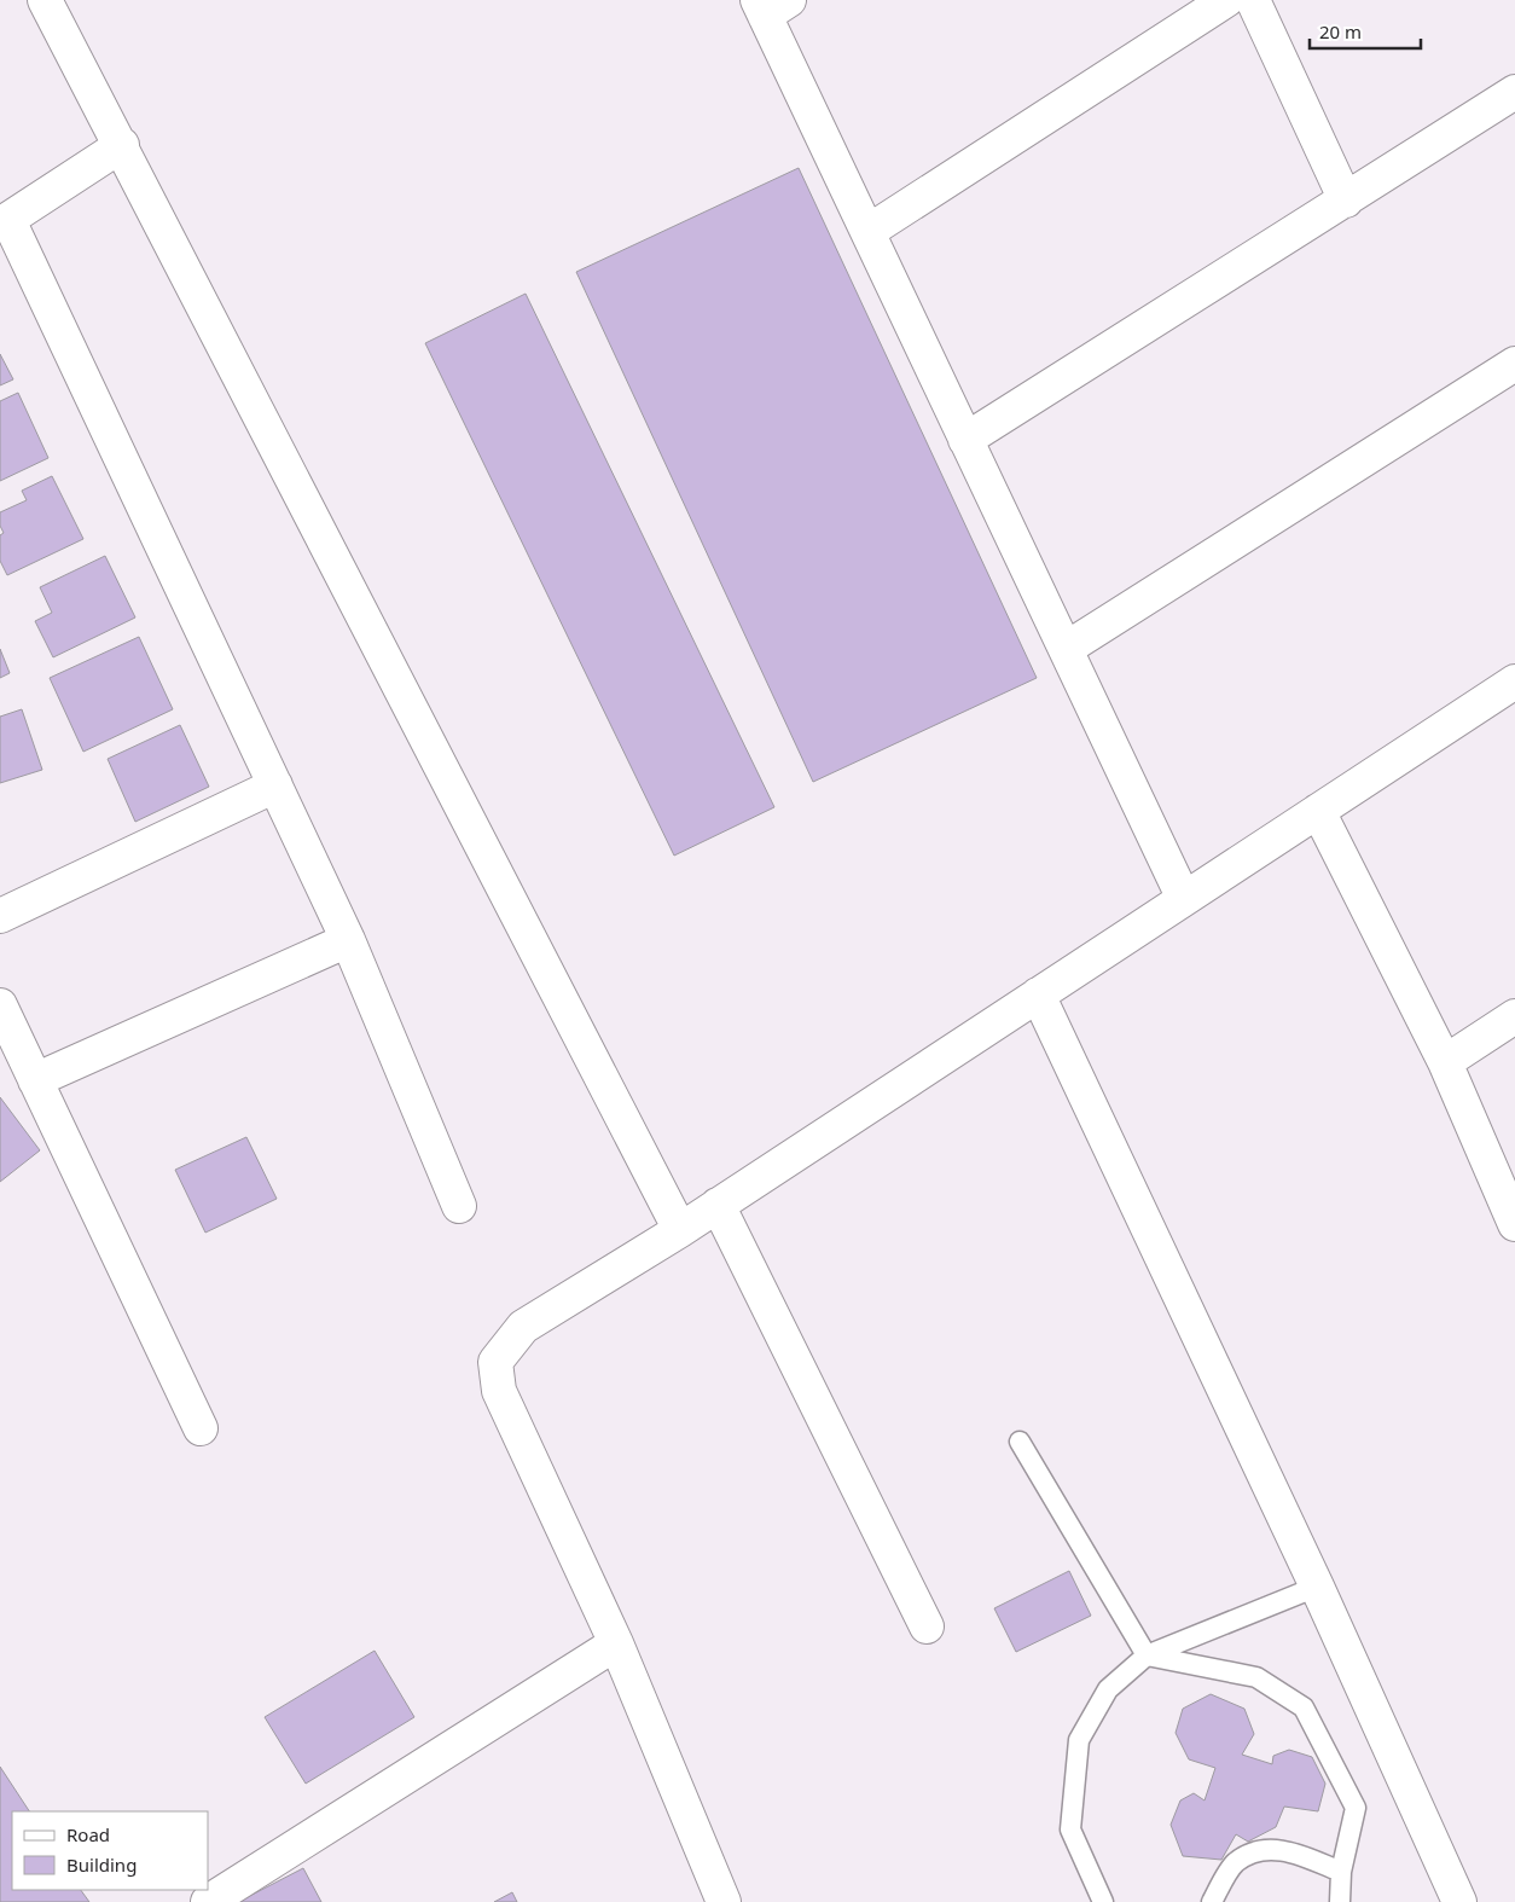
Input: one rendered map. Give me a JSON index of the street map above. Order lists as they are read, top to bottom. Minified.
{"legend":["Road","Building"],"scale_bar":"20 m"}
